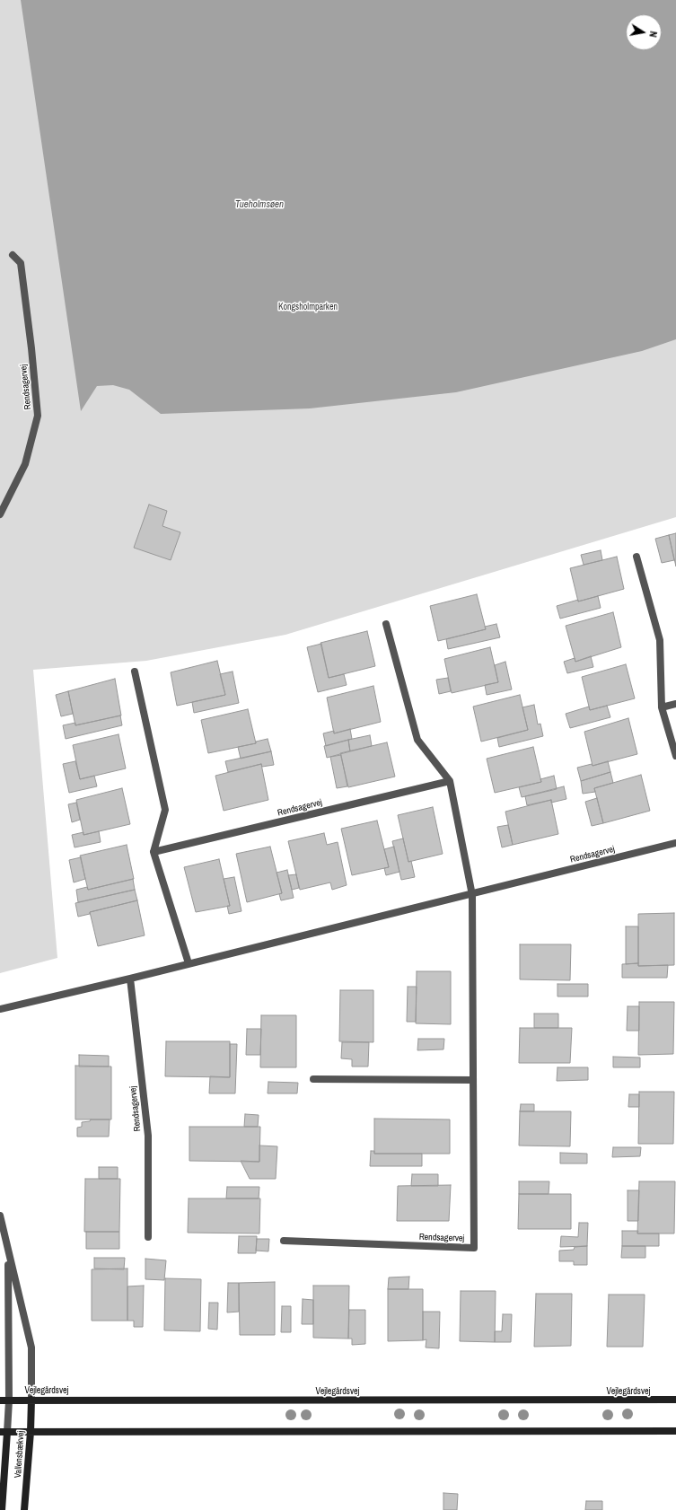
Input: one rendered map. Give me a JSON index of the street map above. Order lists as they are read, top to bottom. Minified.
{"streets":{"street":["Rendsagervej","Vejlegårdsvej","Vallensbækvej"]},"crossings":[["Vejlegårdsvej","Vallensbækvej"]],"water":["Tueholmsøen"],"parks":["Kongsholmparken"],"north":"right"}
